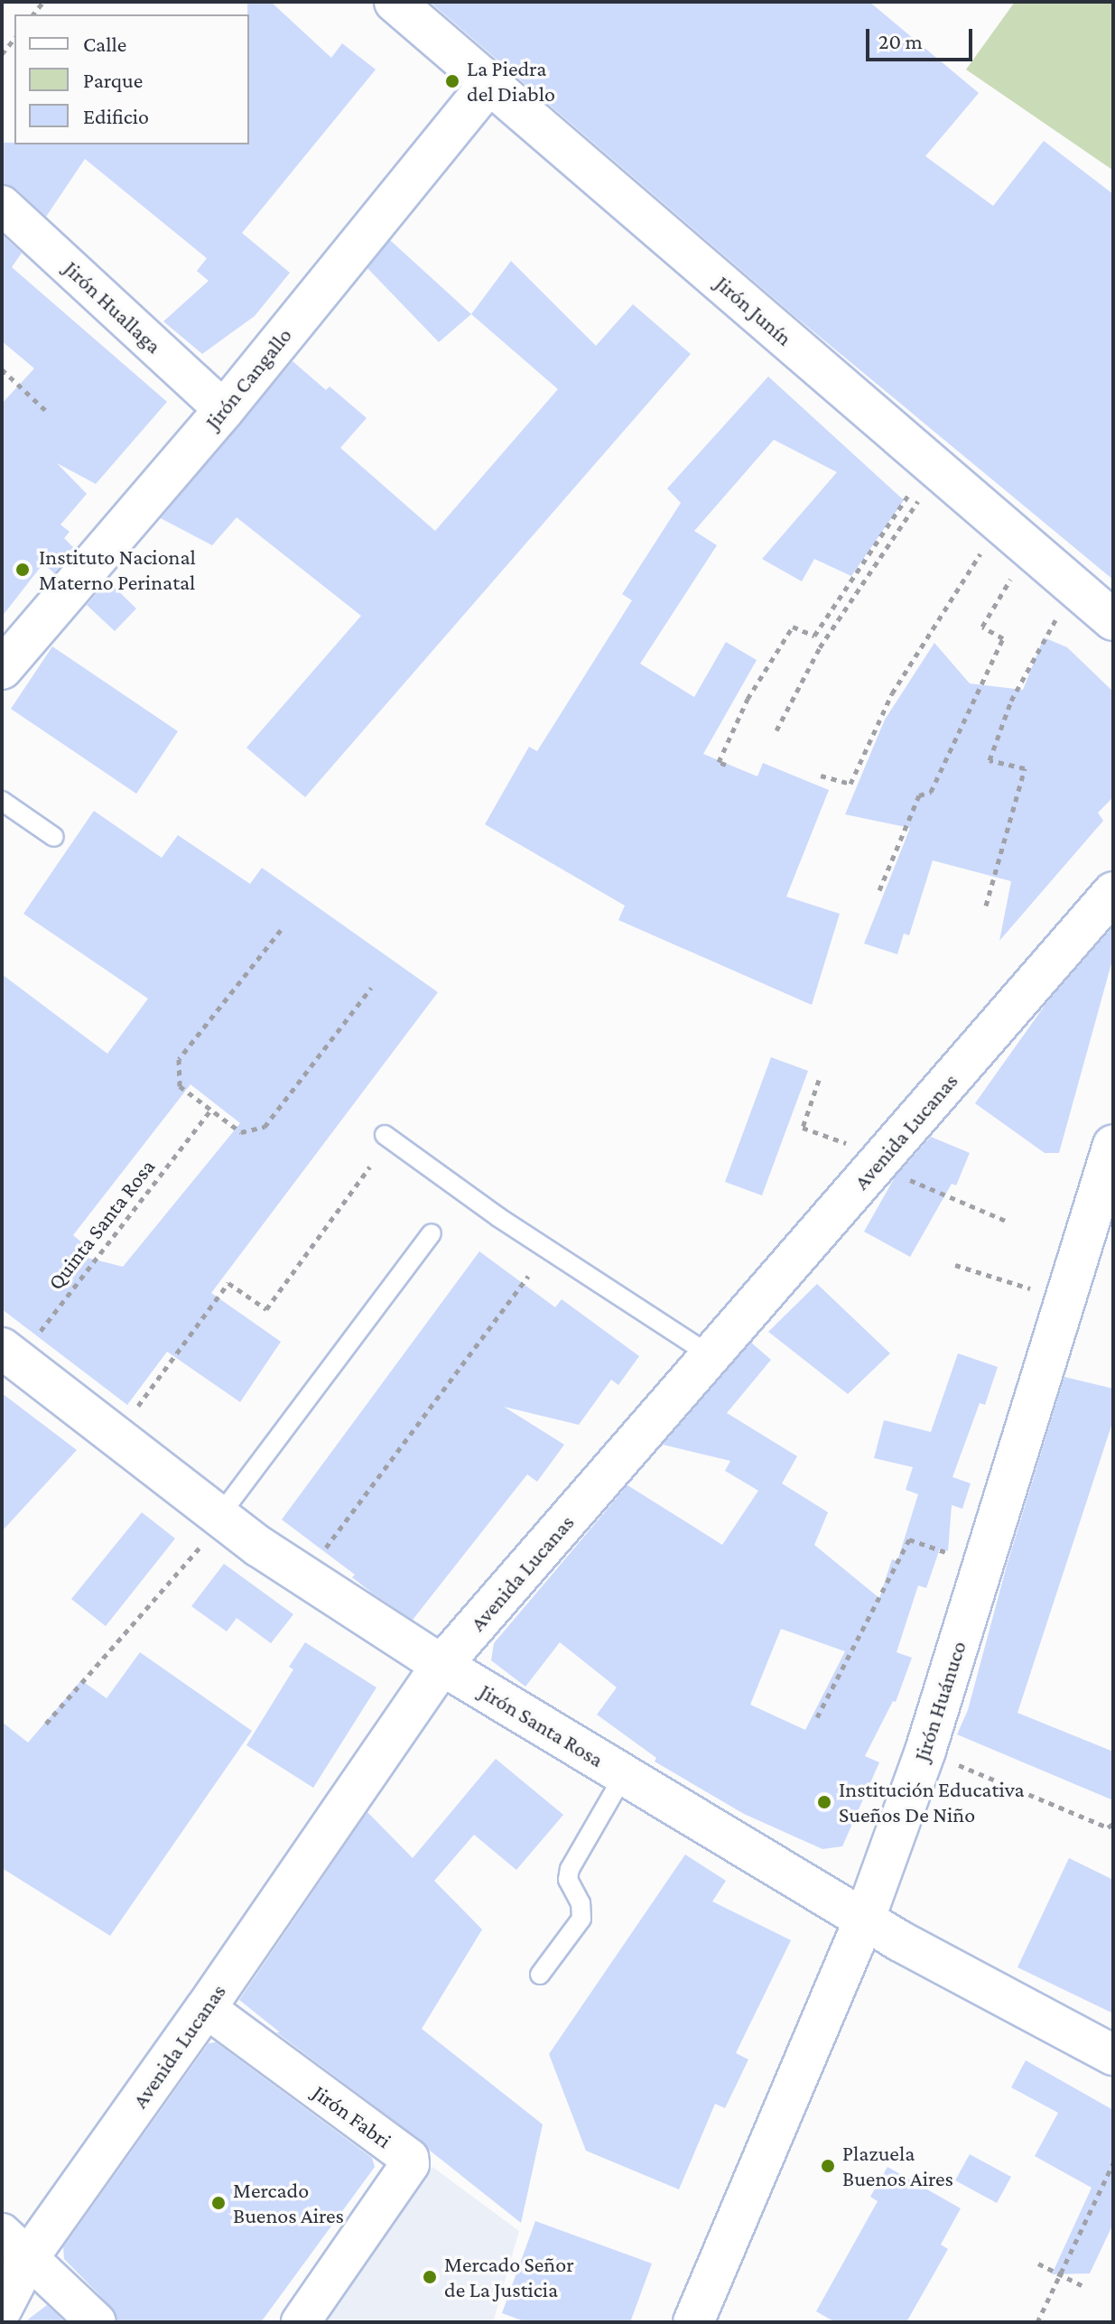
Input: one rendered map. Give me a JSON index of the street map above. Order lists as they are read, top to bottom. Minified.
{"streets":{"street":["Jirón Huallaga","Jirón Junín","Jirón Cangallo","Avenida Lucanas","Jirón Huánuco","Jirón Santa Rosa","Jirón Fabri"],"path":["Quinta Santa Rosa"]},"crossings":[["Jirón Huallaga","Jirón Cangallo"],["Jirón Junín","Jirón Cangallo"],["Avenida Lucanas","Jirón Santa Rosa"],["Avenida Lucanas","Jirón Fabri"],["Quinta Santa Rosa","Jirón Santa Rosa"],["Jirón Huánuco","Jirón Santa Rosa"]],"places":["La Piedra del Diablo","Instituto Nacional Materno Perinatal","Institución Educativa Sueños De Niño","Plazuela Buenos Aires","Mercado Buenos Aires","Mercado Señor de La Justicia"],"legend":["Calle","Parque","Edificio"],"scale_bar":"20 m"}
